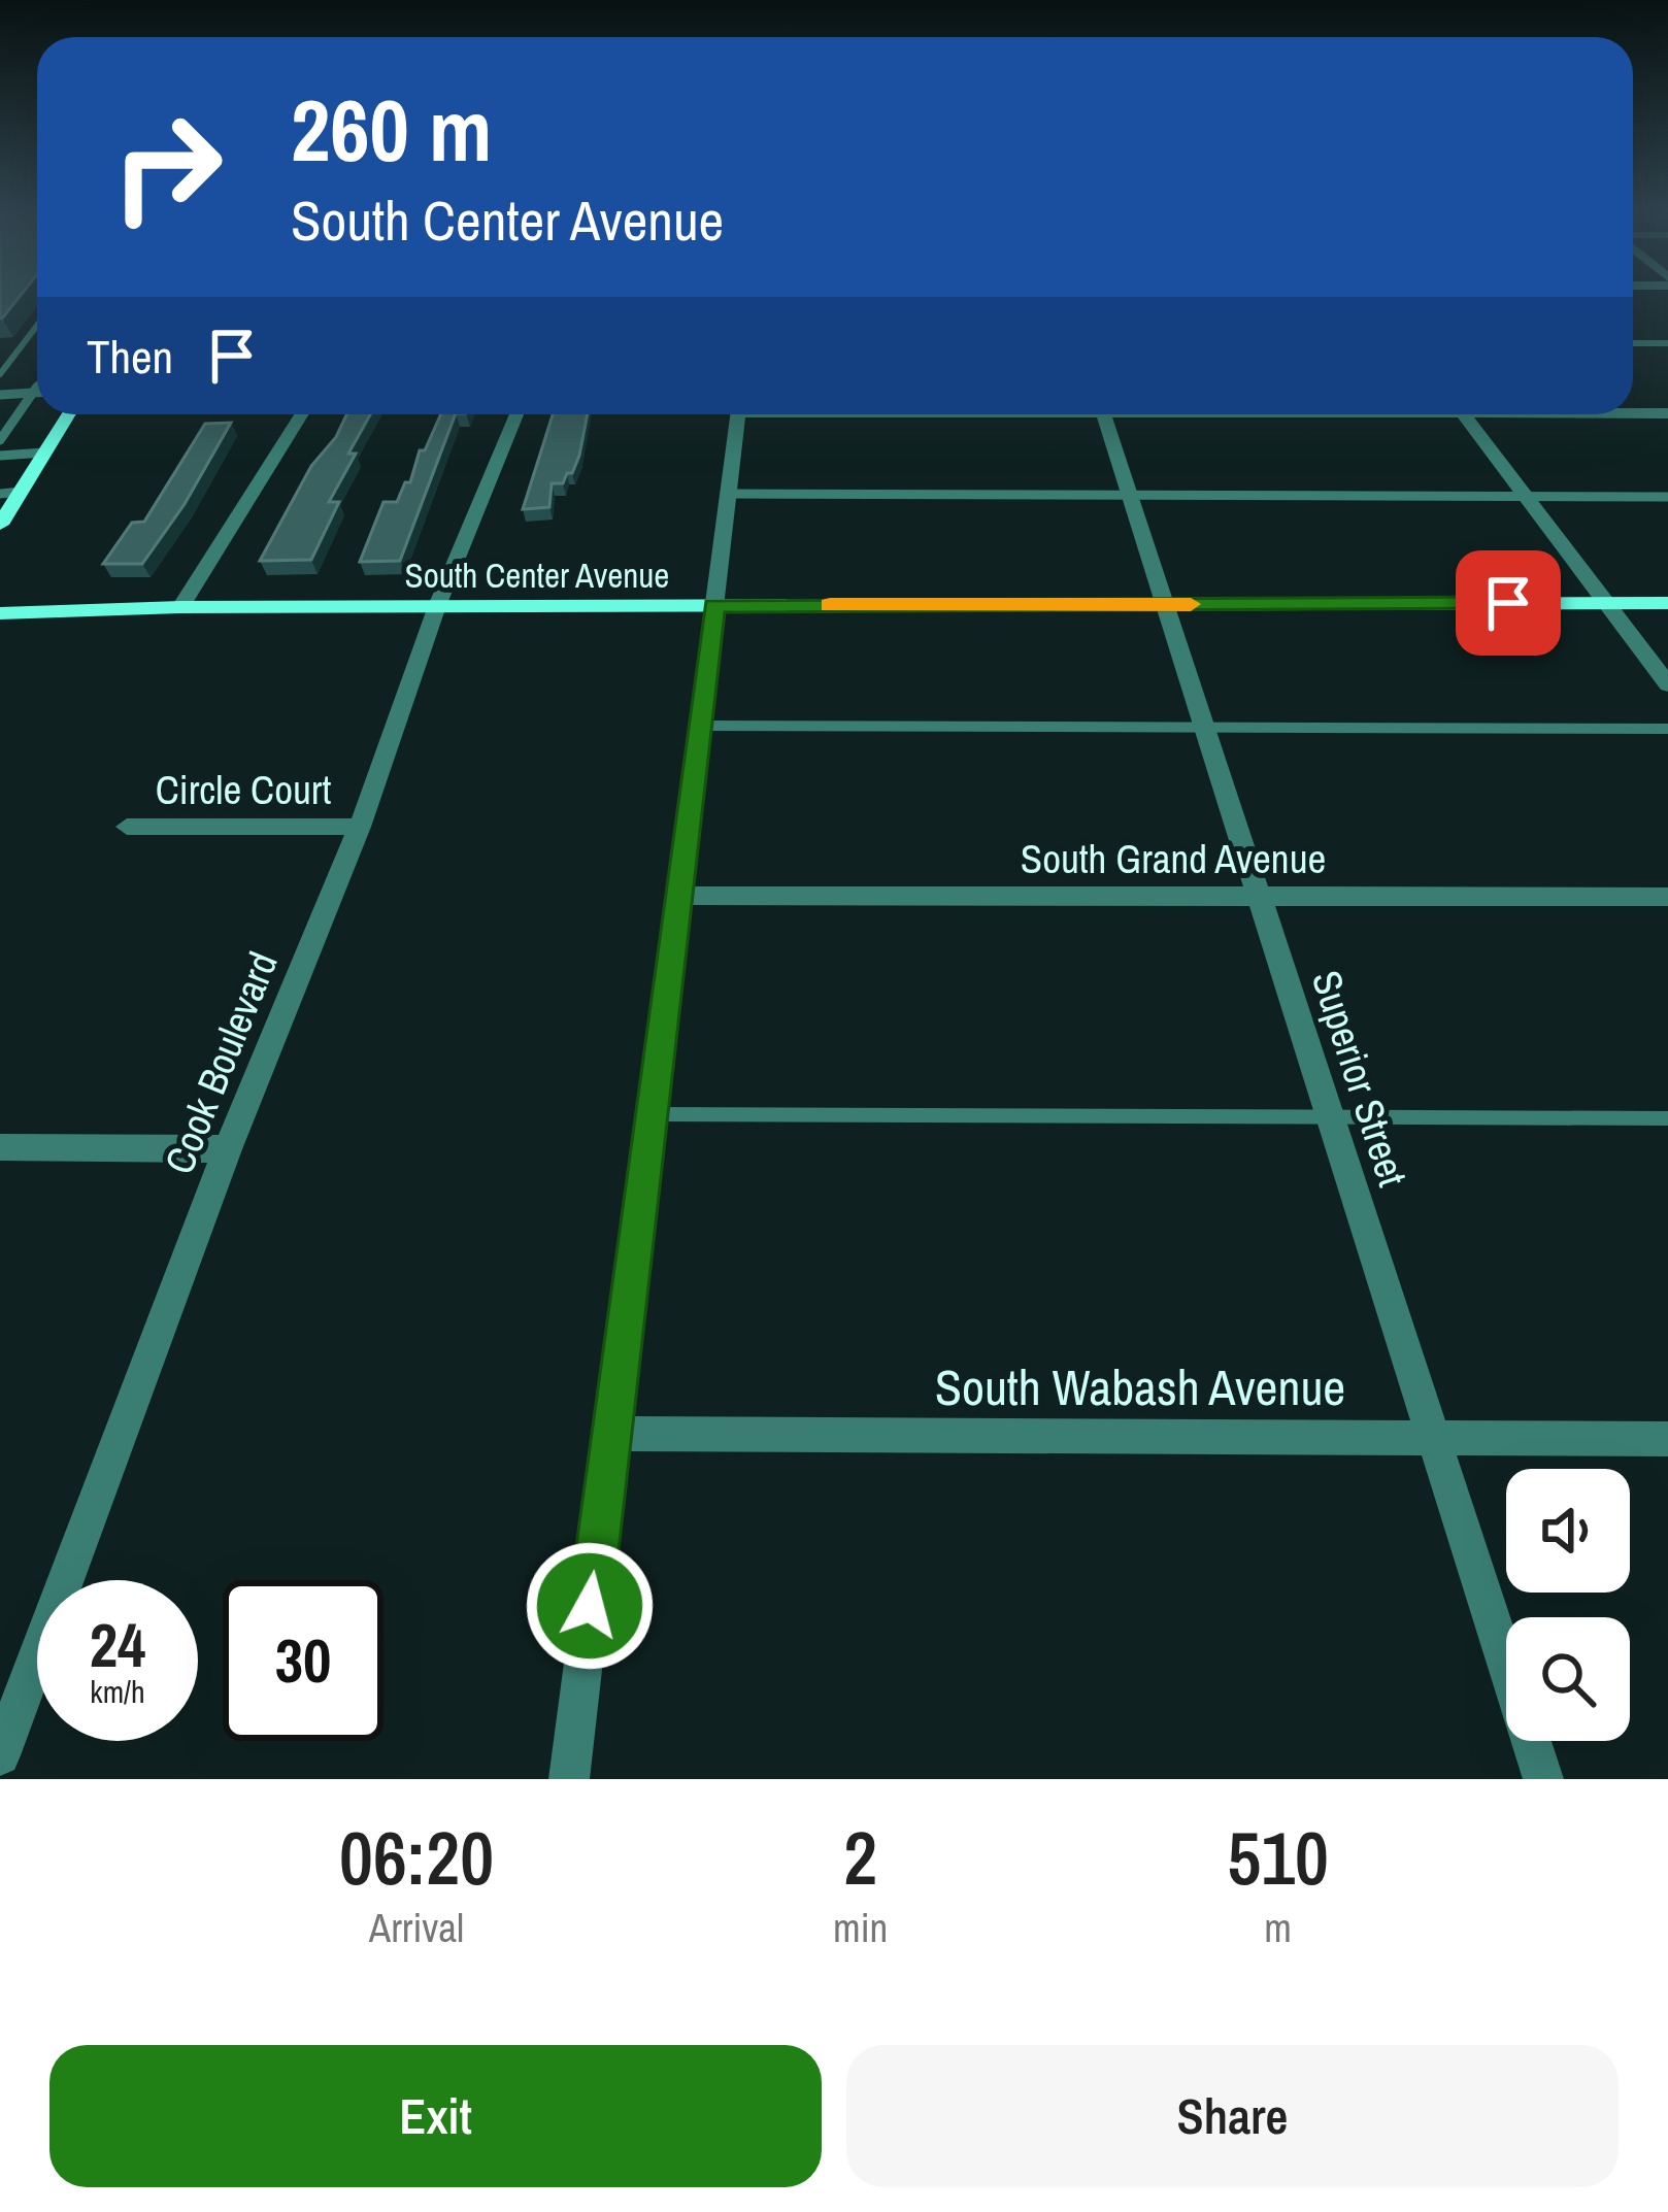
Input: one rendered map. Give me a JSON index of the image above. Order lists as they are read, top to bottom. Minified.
{"streets":{"street":["South Center Avenue","Circle Court","South Grand Avenue","Cook Boulevard","Superior Street","South Wabash Avenue"]},"crossings":[["South Center Avenue","Cook Boulevard"],["South Center Avenue","Superior Street"],["Circle Court","Cook Boulevard"],["South Grand Avenue","Superior Street"],["Superior Street","South Wabash Avenue"]],"page":{"turn":["260 m","South Center Avenue"],"then":"Then","speed":"24 km/h","limit":"30","eta":["06:20","Arrival","2","min","510","m"],"buttons":["Exit","Share"]}}
